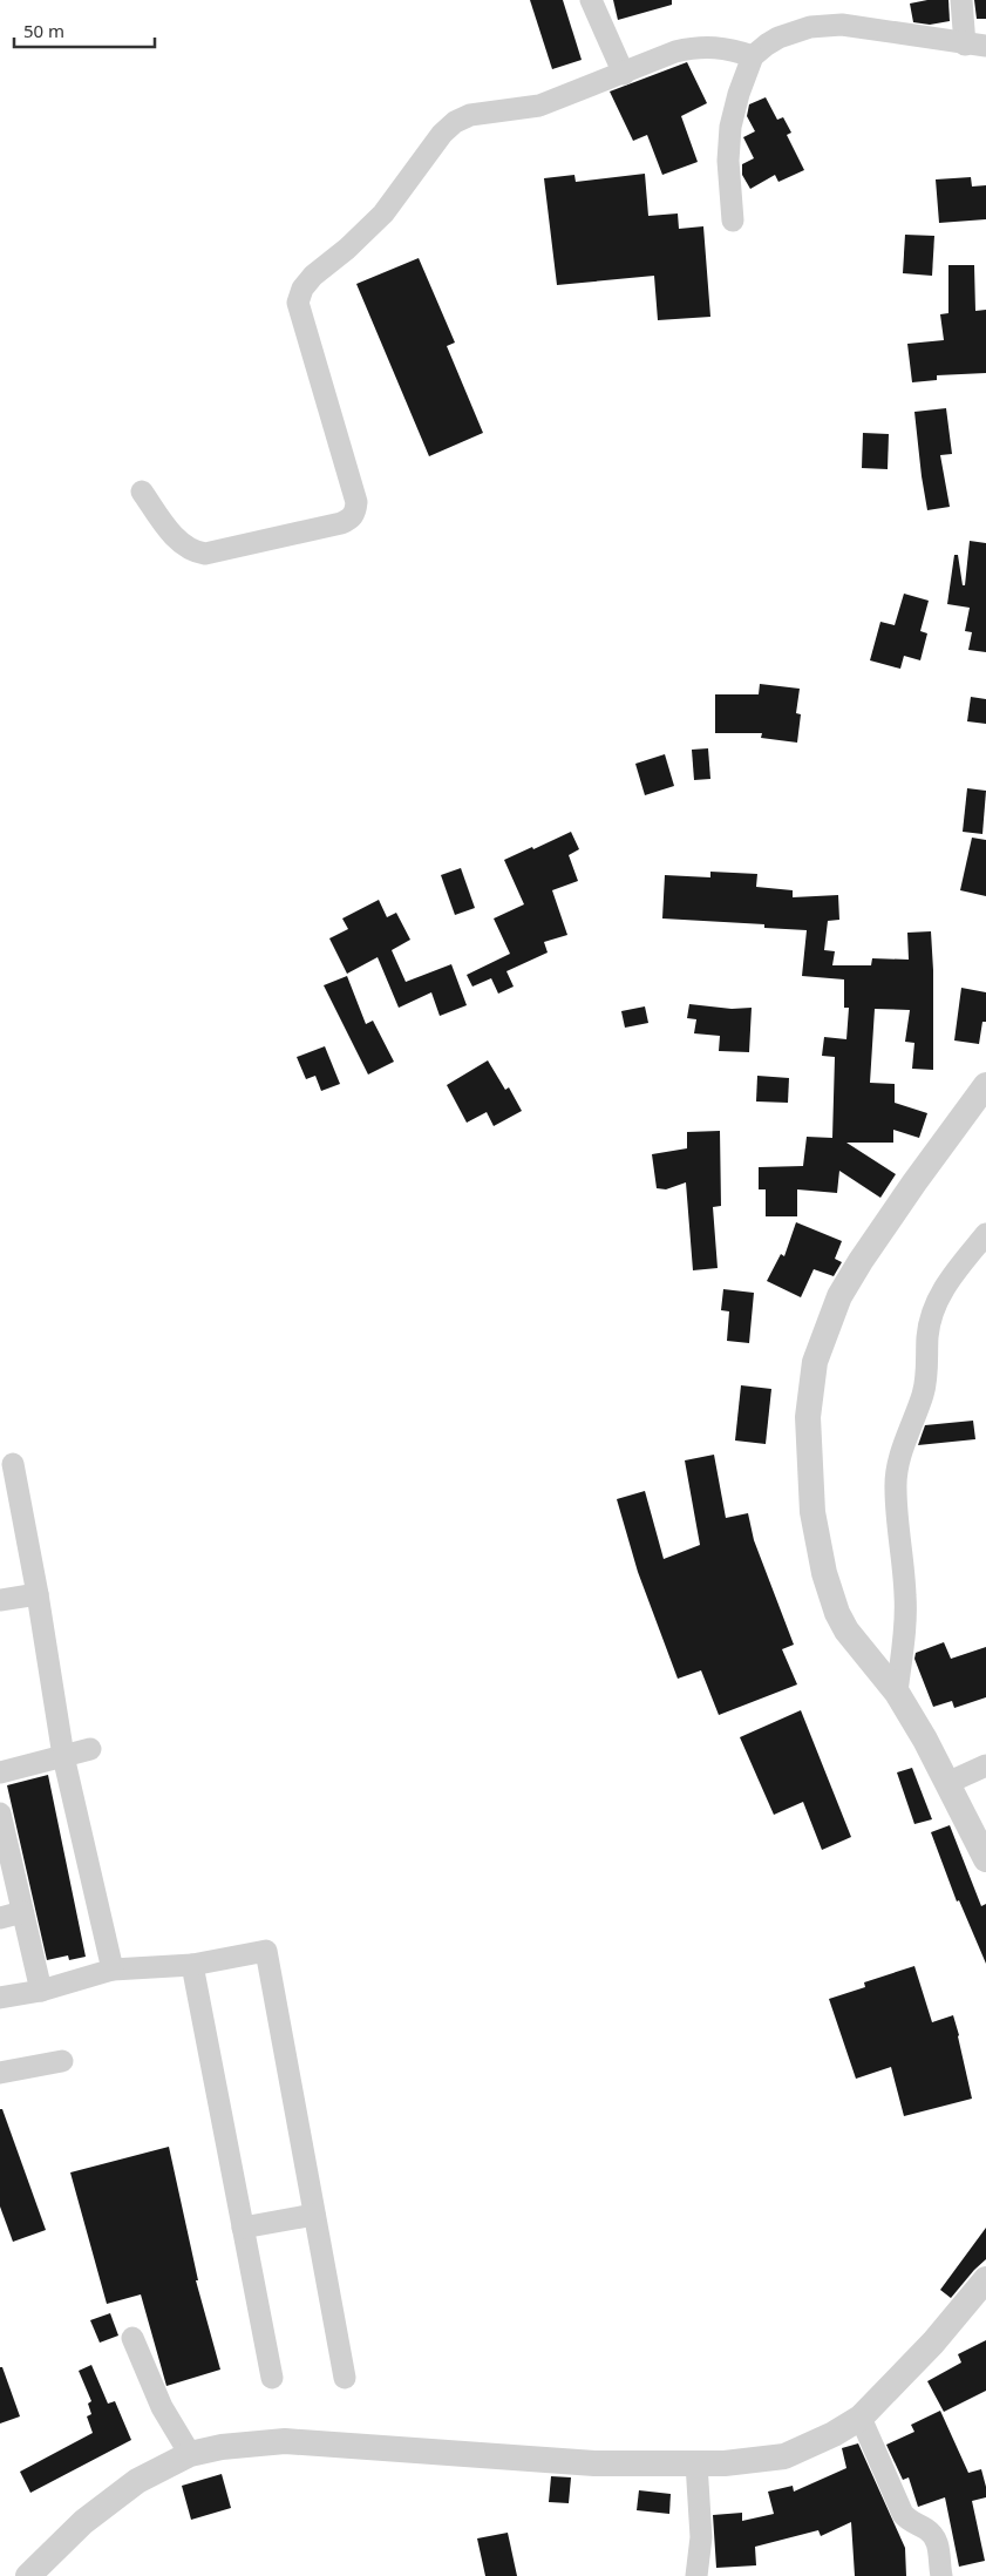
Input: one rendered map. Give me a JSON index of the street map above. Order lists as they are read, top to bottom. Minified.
{"scale_bar":"50 m"}
